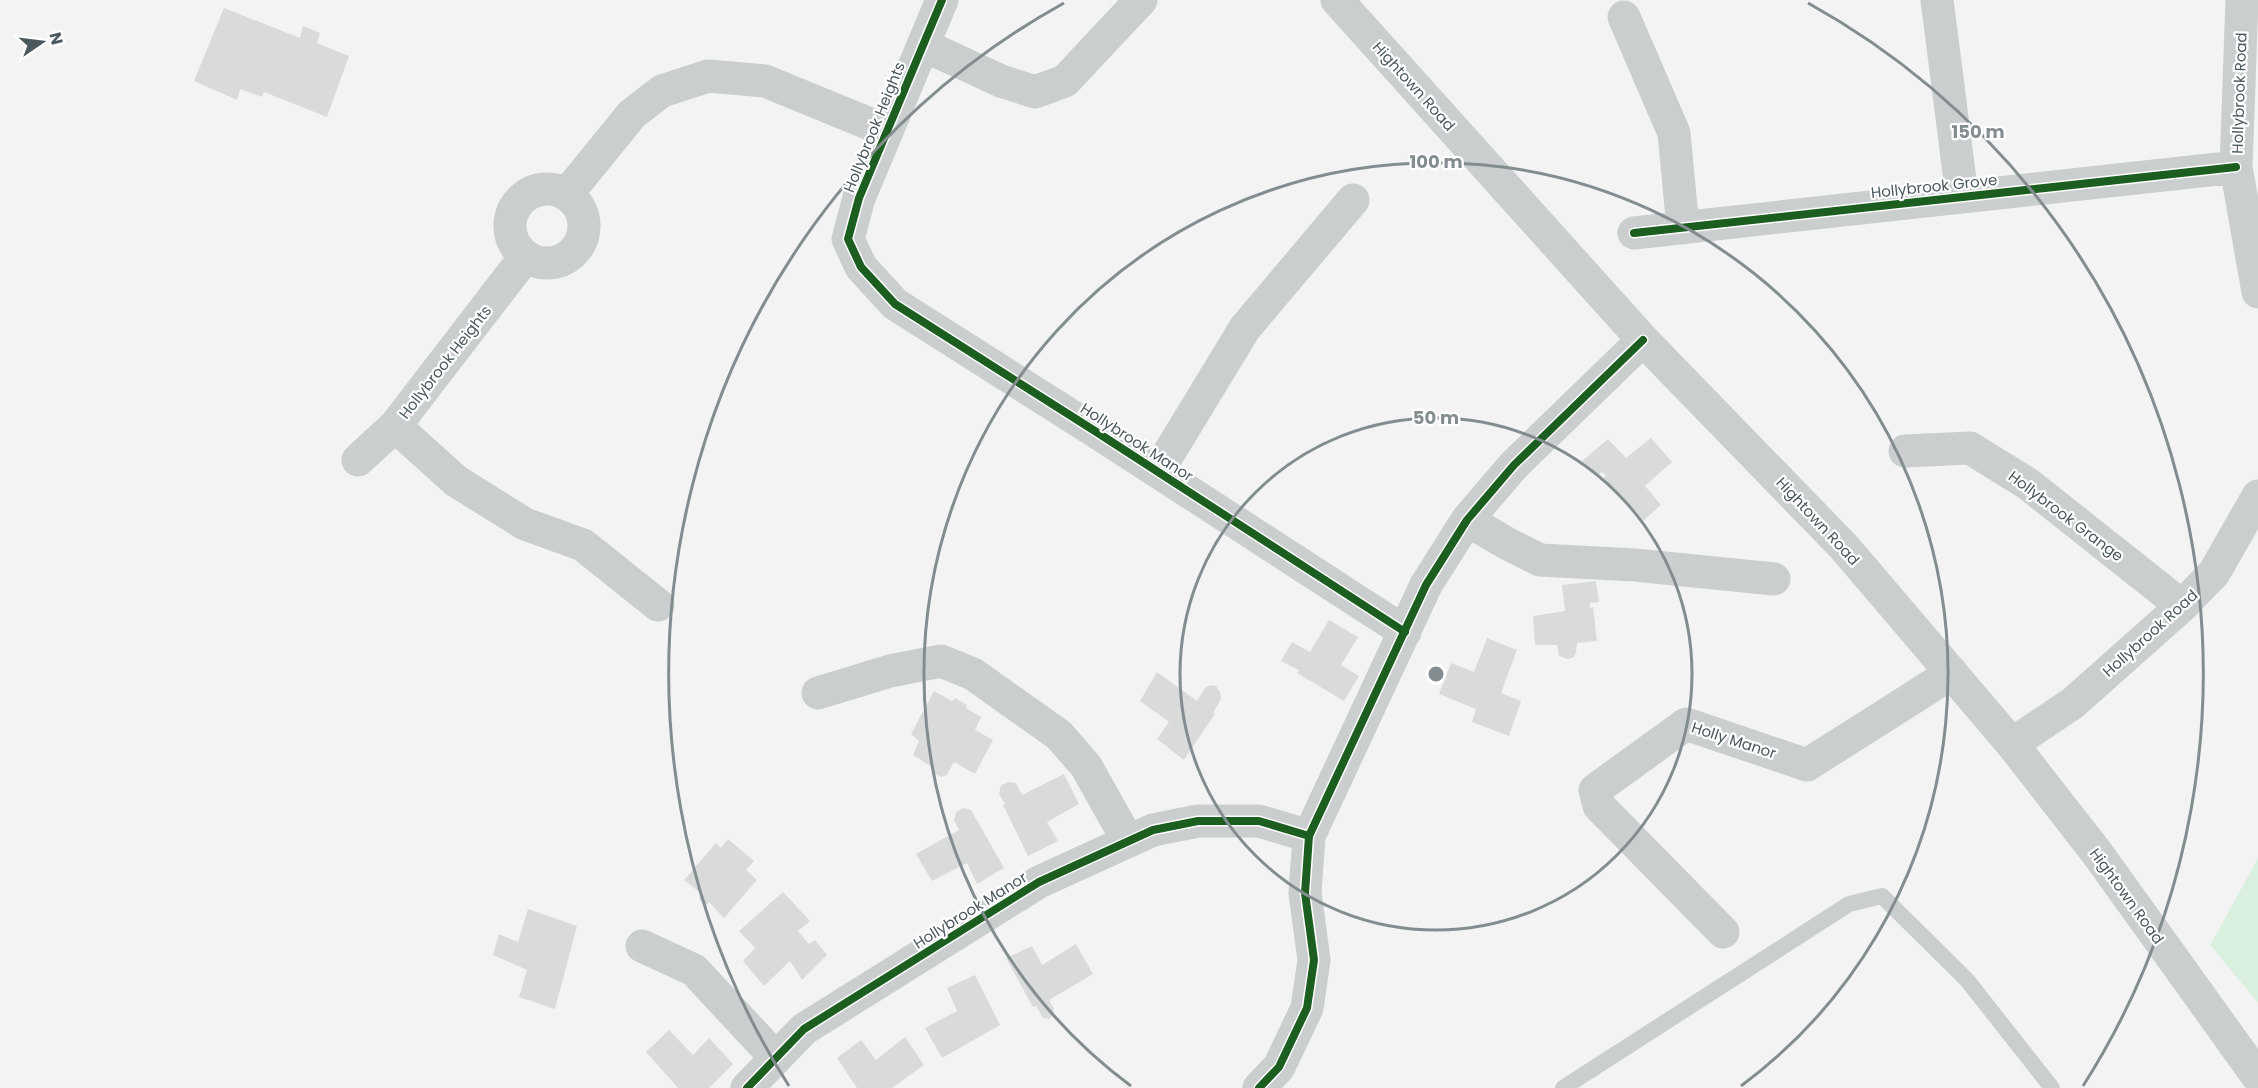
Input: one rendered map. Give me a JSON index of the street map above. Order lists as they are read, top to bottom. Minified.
{"streets":{"main road":["Hightown Road"],"street":["Hollybrook Road","Hollybrook Heights","Hollybrook Grove","Hollybrook Manor","Hollybrook Grange","Holly Manor"]},"crossings":[["Hightown Road","Hollybrook Road"],["Hightown Road","Holly Manor"],["Hollybrook Road","Hollybrook Grove"],["Hollybrook Road","Hollybrook Grange"],["Hollybrook Heights","Hollybrook Manor"]],"north":"right","rings":["150 m","100 m","50 m"]}
